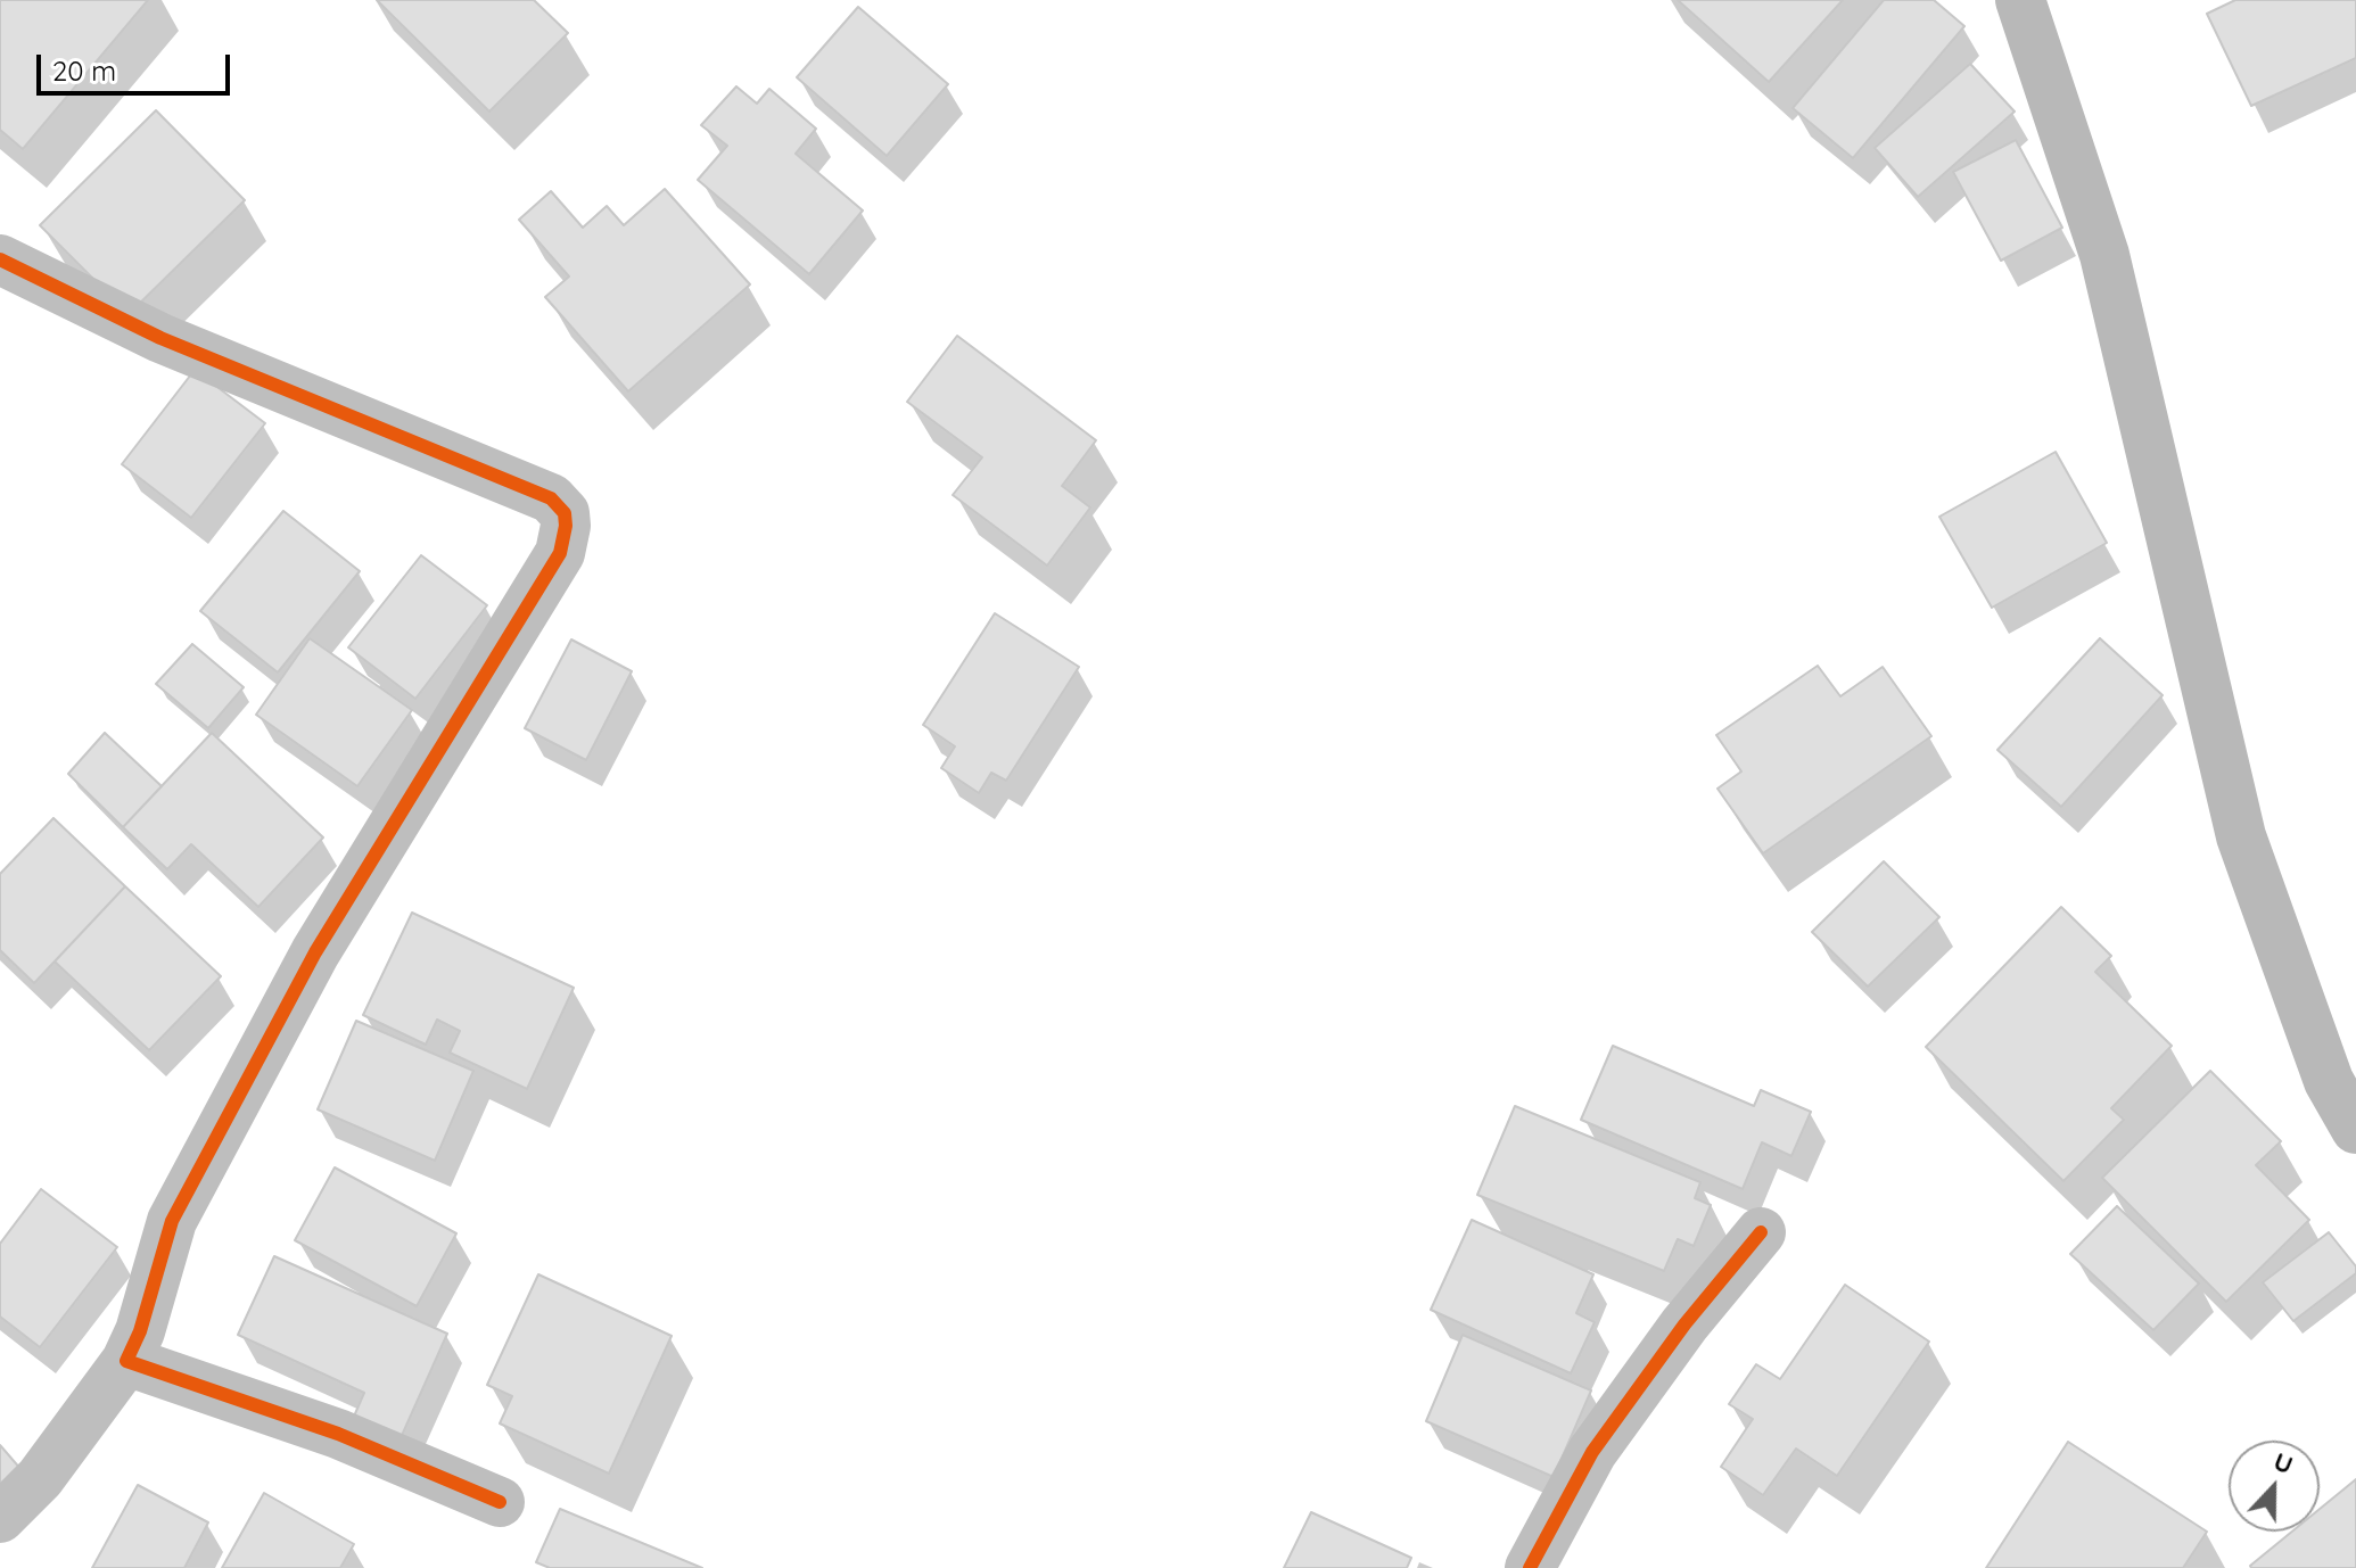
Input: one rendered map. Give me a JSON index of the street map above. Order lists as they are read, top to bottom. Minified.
{"scale_bar":"20 m","north":"top"}
